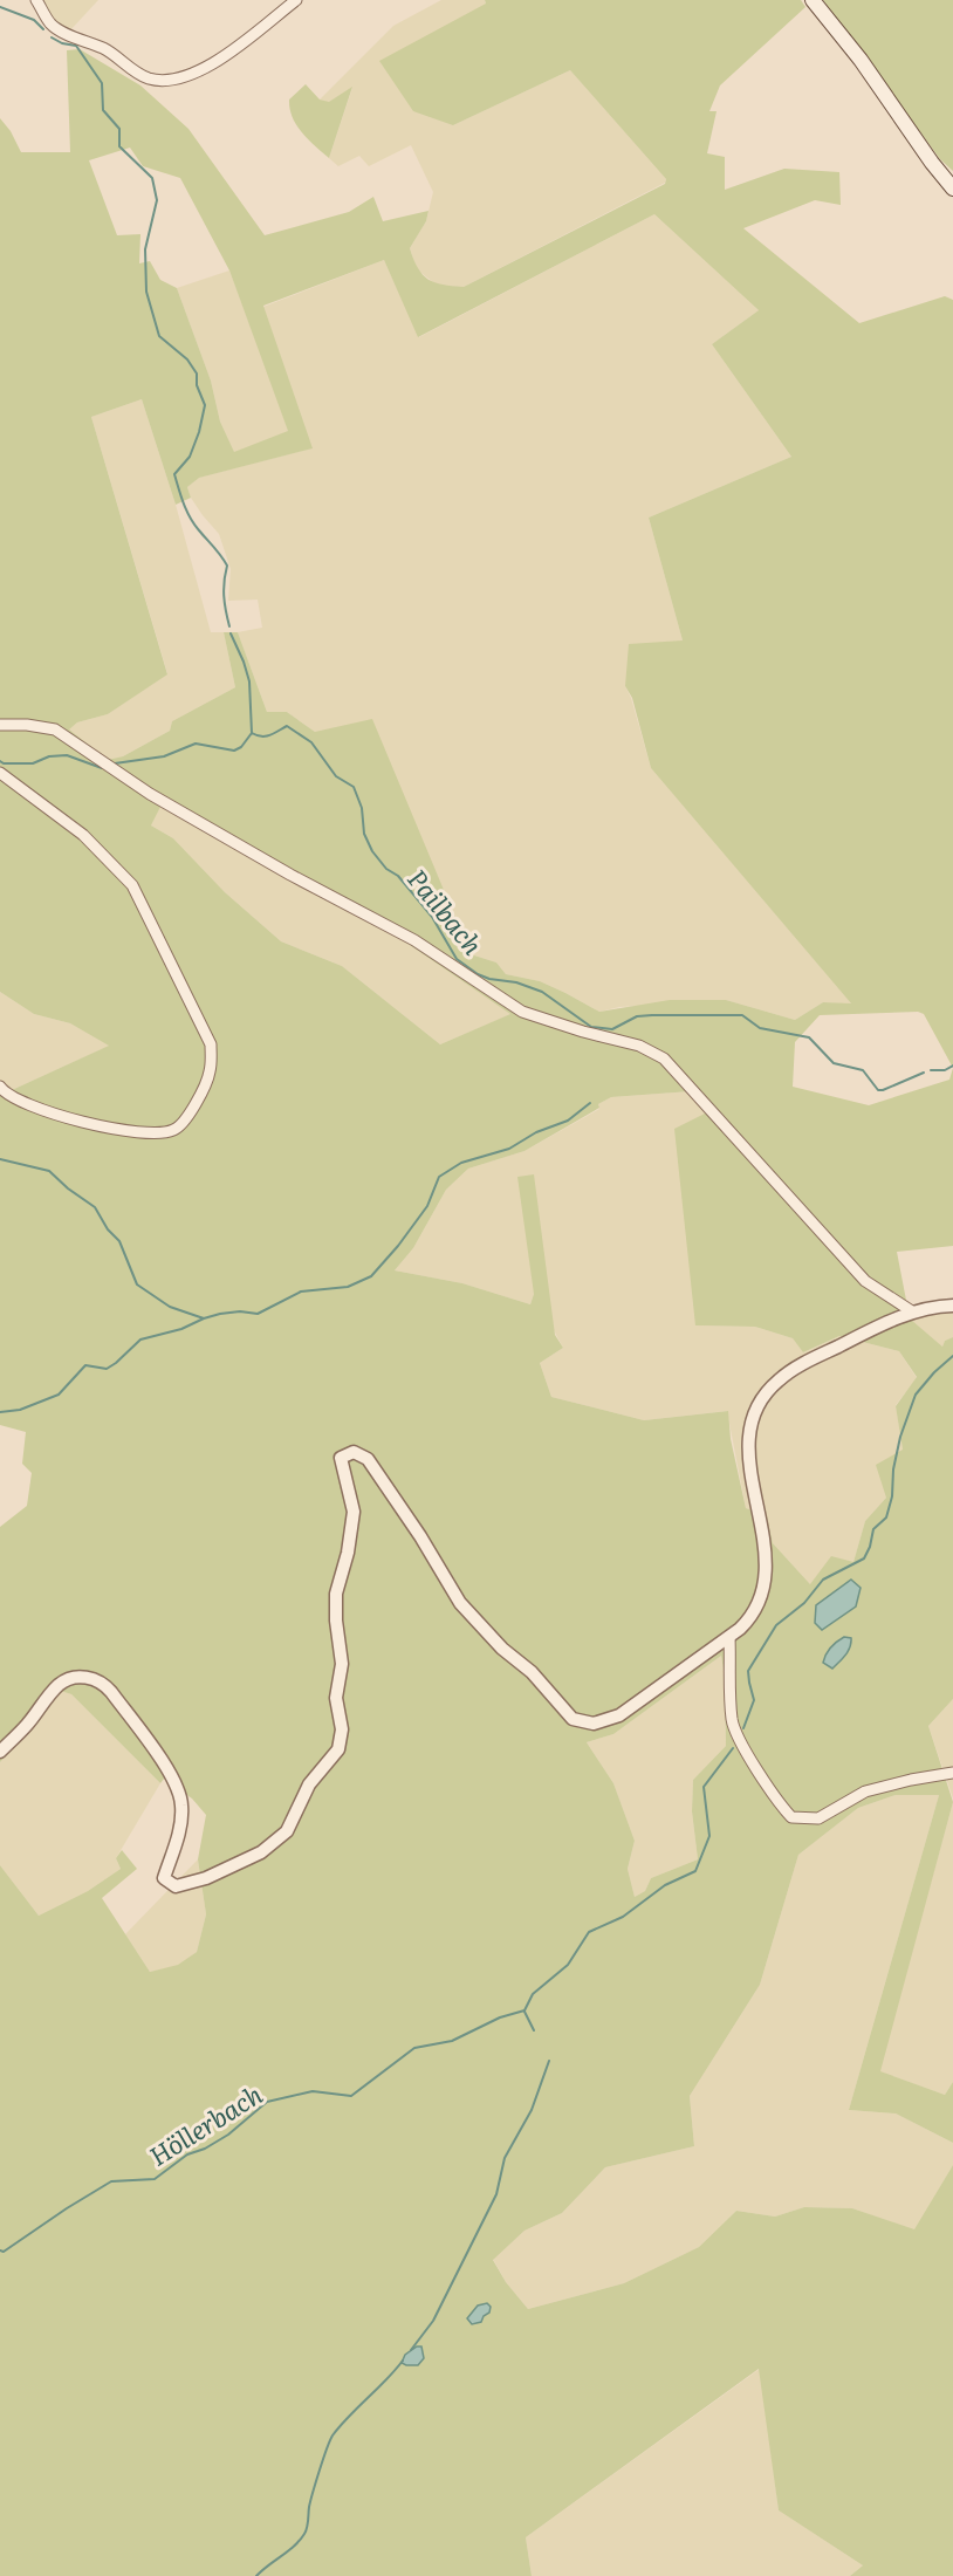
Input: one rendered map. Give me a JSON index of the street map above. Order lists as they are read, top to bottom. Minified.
{"water":["Pailbach","Höllerbach"]}
